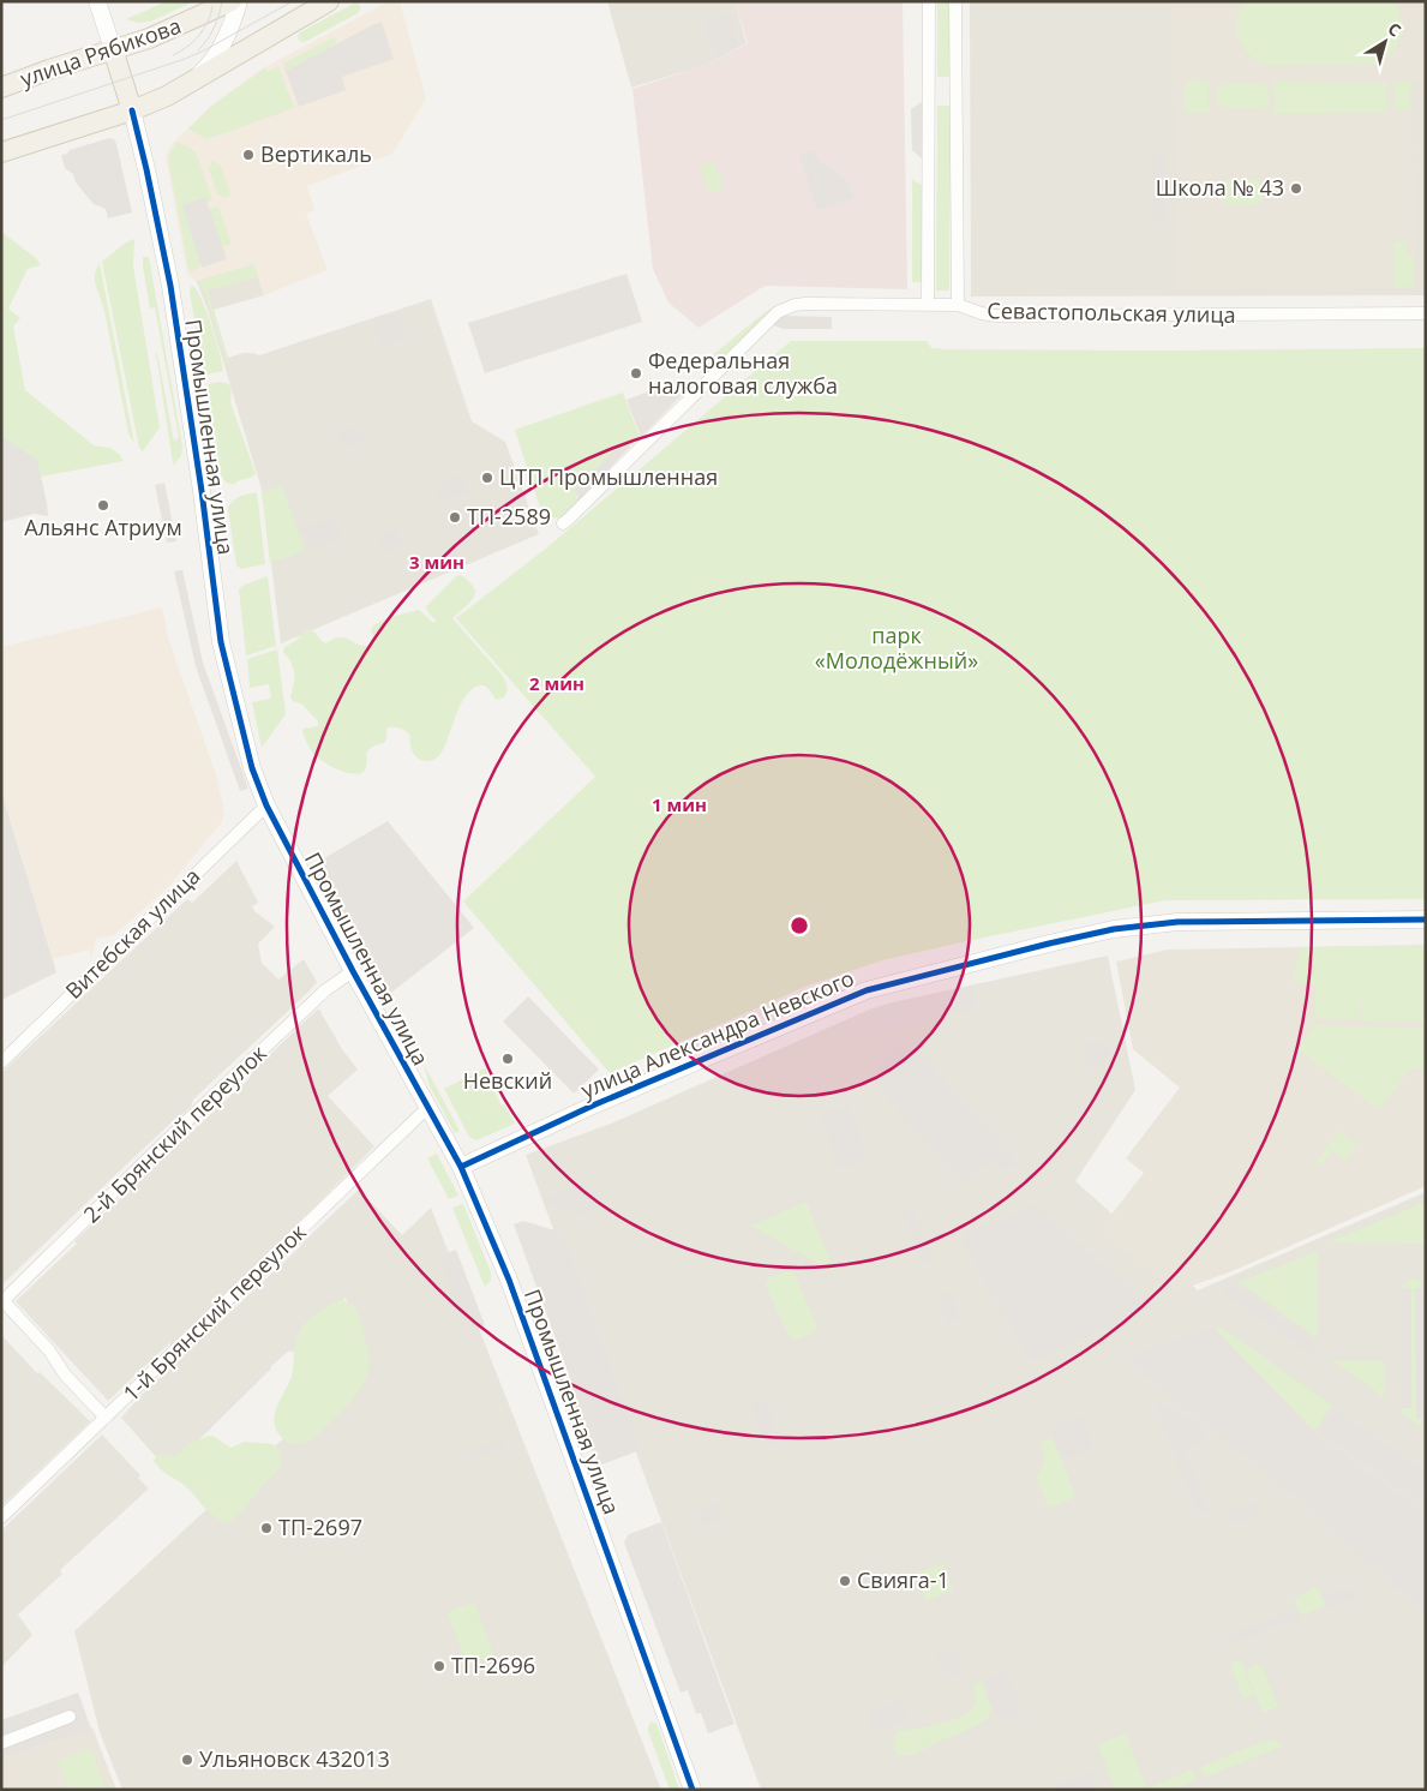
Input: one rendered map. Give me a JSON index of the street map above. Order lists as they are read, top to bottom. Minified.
{"streets":{"main road":["улица Рябикова","Промышленная улица"],"street":["Севастопольская улица","Витебская улица","улица Александра Невского","2-й Брянский переулок","1-й Брянский переулок"]},"crossings":[["улица Рябикова","Промышленная улица"],["Промышленная улица","Витебская улица"],["Промышленная улица","улица Александра Невского"],["Промышленная улица","2-й Брянский переулок"],["Промышленная улица","1-й Брянский переулок"]],"parks":["парк «Молодёжный»"],"places":["Вертикаль","Школа № 43","Федеральная налоговая служба","ЦТП Промышленная","Альянс Атриум","ТП-2589","Невский","ТП-2697","Свияга-1","ТП-2696","Ульяновск 432013"],"north":"top right","rings":["3 мин","2 мин","1 мин"]}
